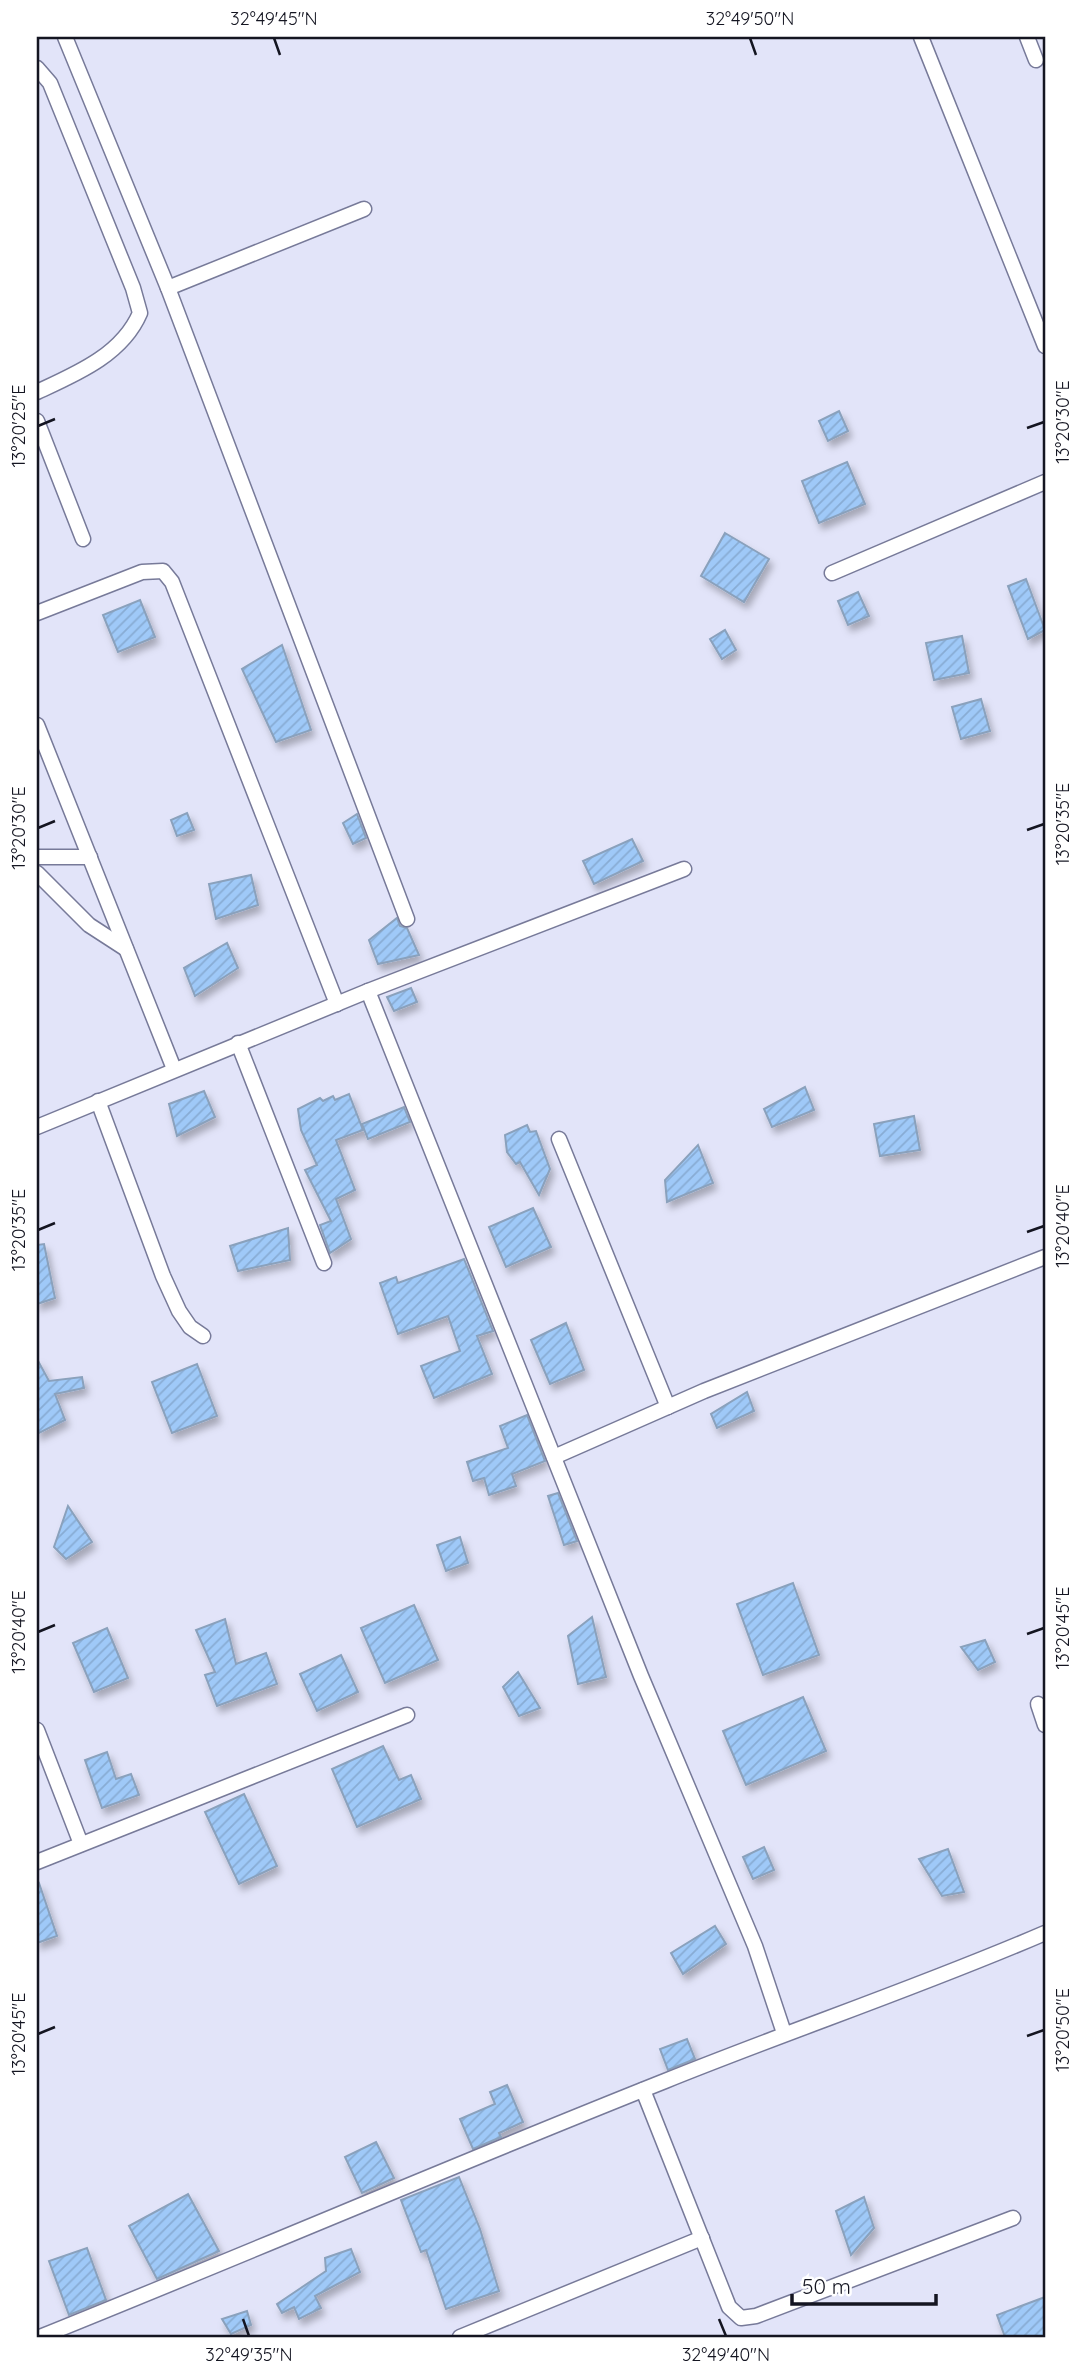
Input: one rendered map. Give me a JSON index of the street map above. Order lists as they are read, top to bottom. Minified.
{"scale_bar":"50 m","coordinates":["32°49'45\"N","32°49'50\"N","13°20'30\"E","13°20'25\"E","13°20'35\"E","13°20'40\"E","13°20'45\"E","13°20'50\"E","32°49'35\"N","32°49'40\"N"]}
